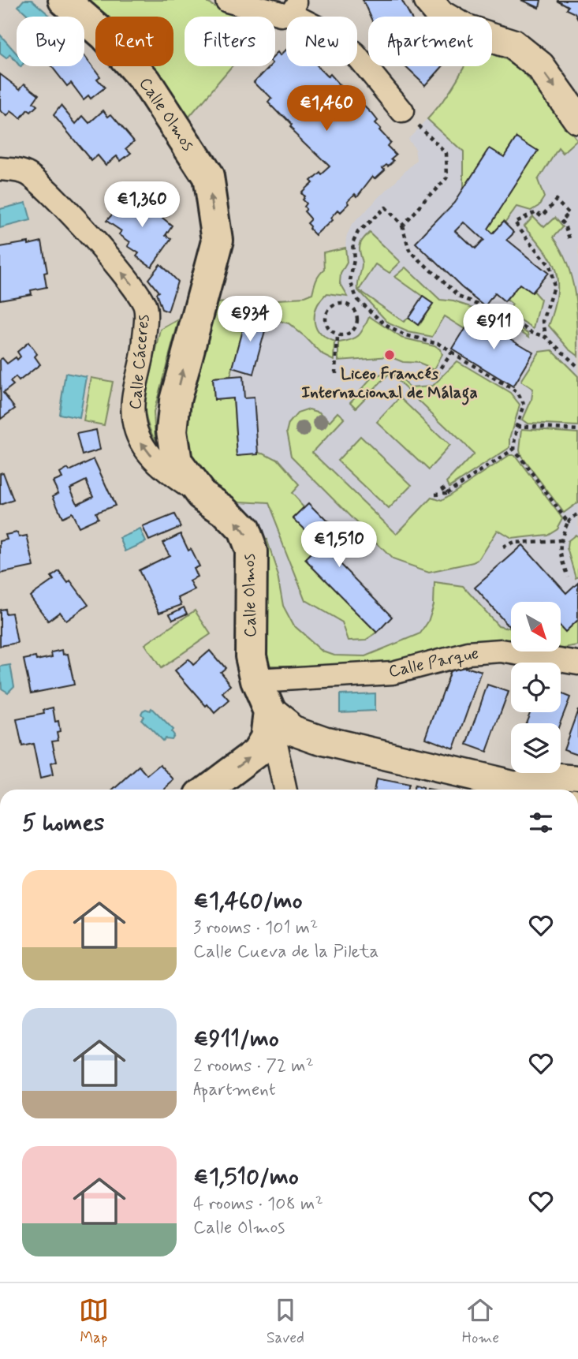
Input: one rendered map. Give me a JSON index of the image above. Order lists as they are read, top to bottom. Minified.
{"streets":{"main road":["Calle Olmos"],"street":["Calle Cáceres","Calle Parque"]},"crossings":[["Calle Olmos","Calle Cáceres"],["Calle Olmos","Calle Parque"]],"one_way":["Calle Olmos","Calle Cáceres"],"places":["Liceo Francés Internacional de Málaga"],"north":"bottom right","page":{"chip":["Buy","Rent","Filters","New","Apartment"],"price":["€1,460","€1,360","€934","€911","€1,510"],"heading":"5 homes","list":[{"name":"€1,460/mo","note":"3 rooms · 101 m² · Calle Cueva de la Pileta"},{"name":"€911/mo","note":"2 rooms · 72 m² · Apartment"},{"name":"€1,510/mo","note":"4 rooms · 108 m² · Calle Olmos"}],"tabs":["Map","Saved","Home"]}}
